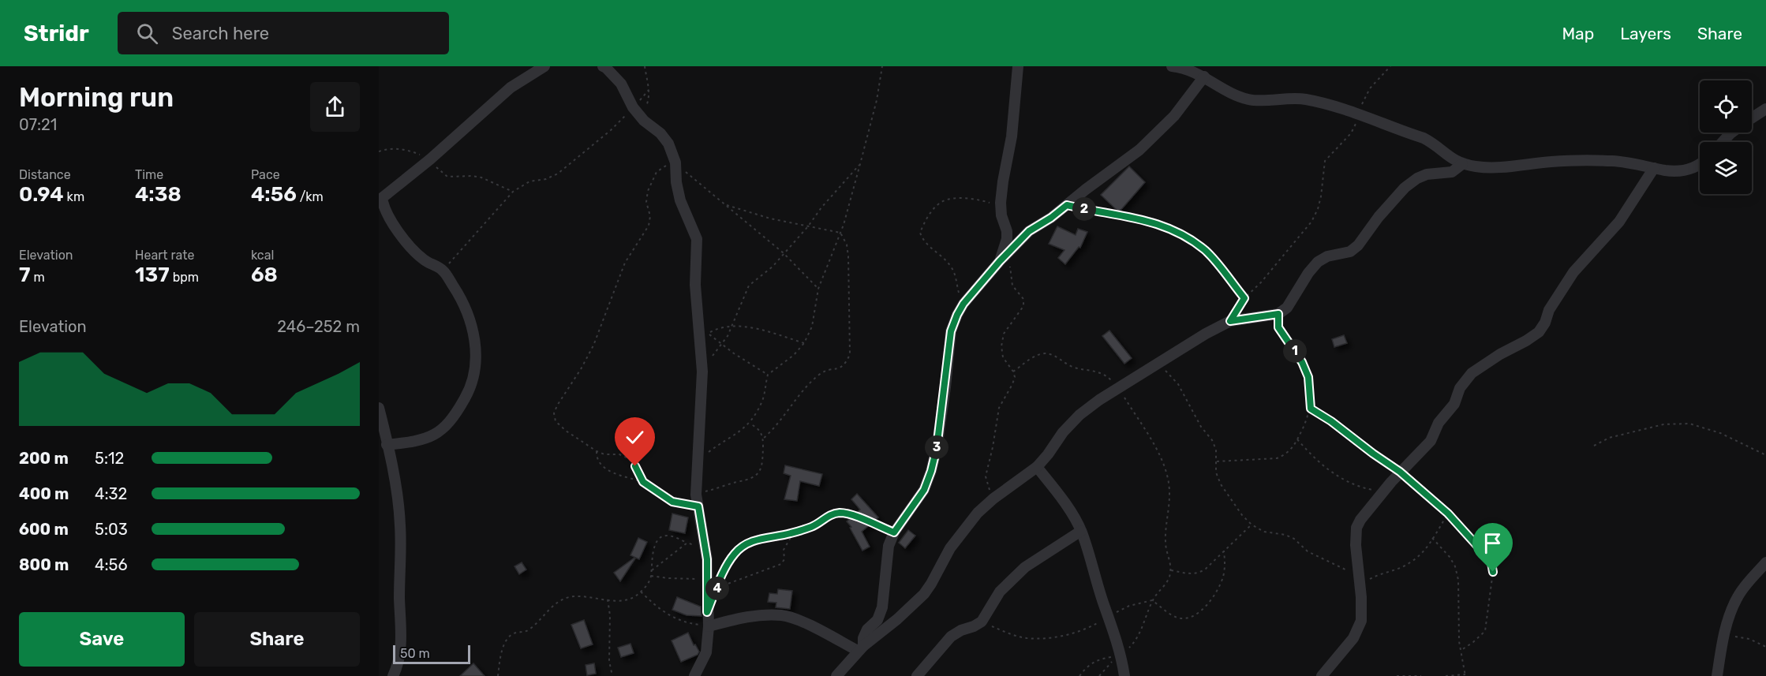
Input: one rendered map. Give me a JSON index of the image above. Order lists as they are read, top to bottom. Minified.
{"scale_bar":"50 m","page":{"header":"Stridr","search":"Search here","nav":["Map","Layers","Share"],"heading":["Morning run","07:21"],"stats":[["Distance","0.94 km"],["Time","4:38"],["Pace","4:56 /km"],["Elevation","7 m"],["Heart rate","137 bpm"],["kcal","68"]],"pins":["2","1","3","4"],"chart":["Elevation","246–252 m"],"list":[{"name":"200 m","note":"5:12"},{"name":"400 m","note":"4:32"},{"name":"600 m","note":"5:03"},{"name":"800 m","note":"4:56"}],"buttons":["Save","Share"],"scale":"50 m"}}
